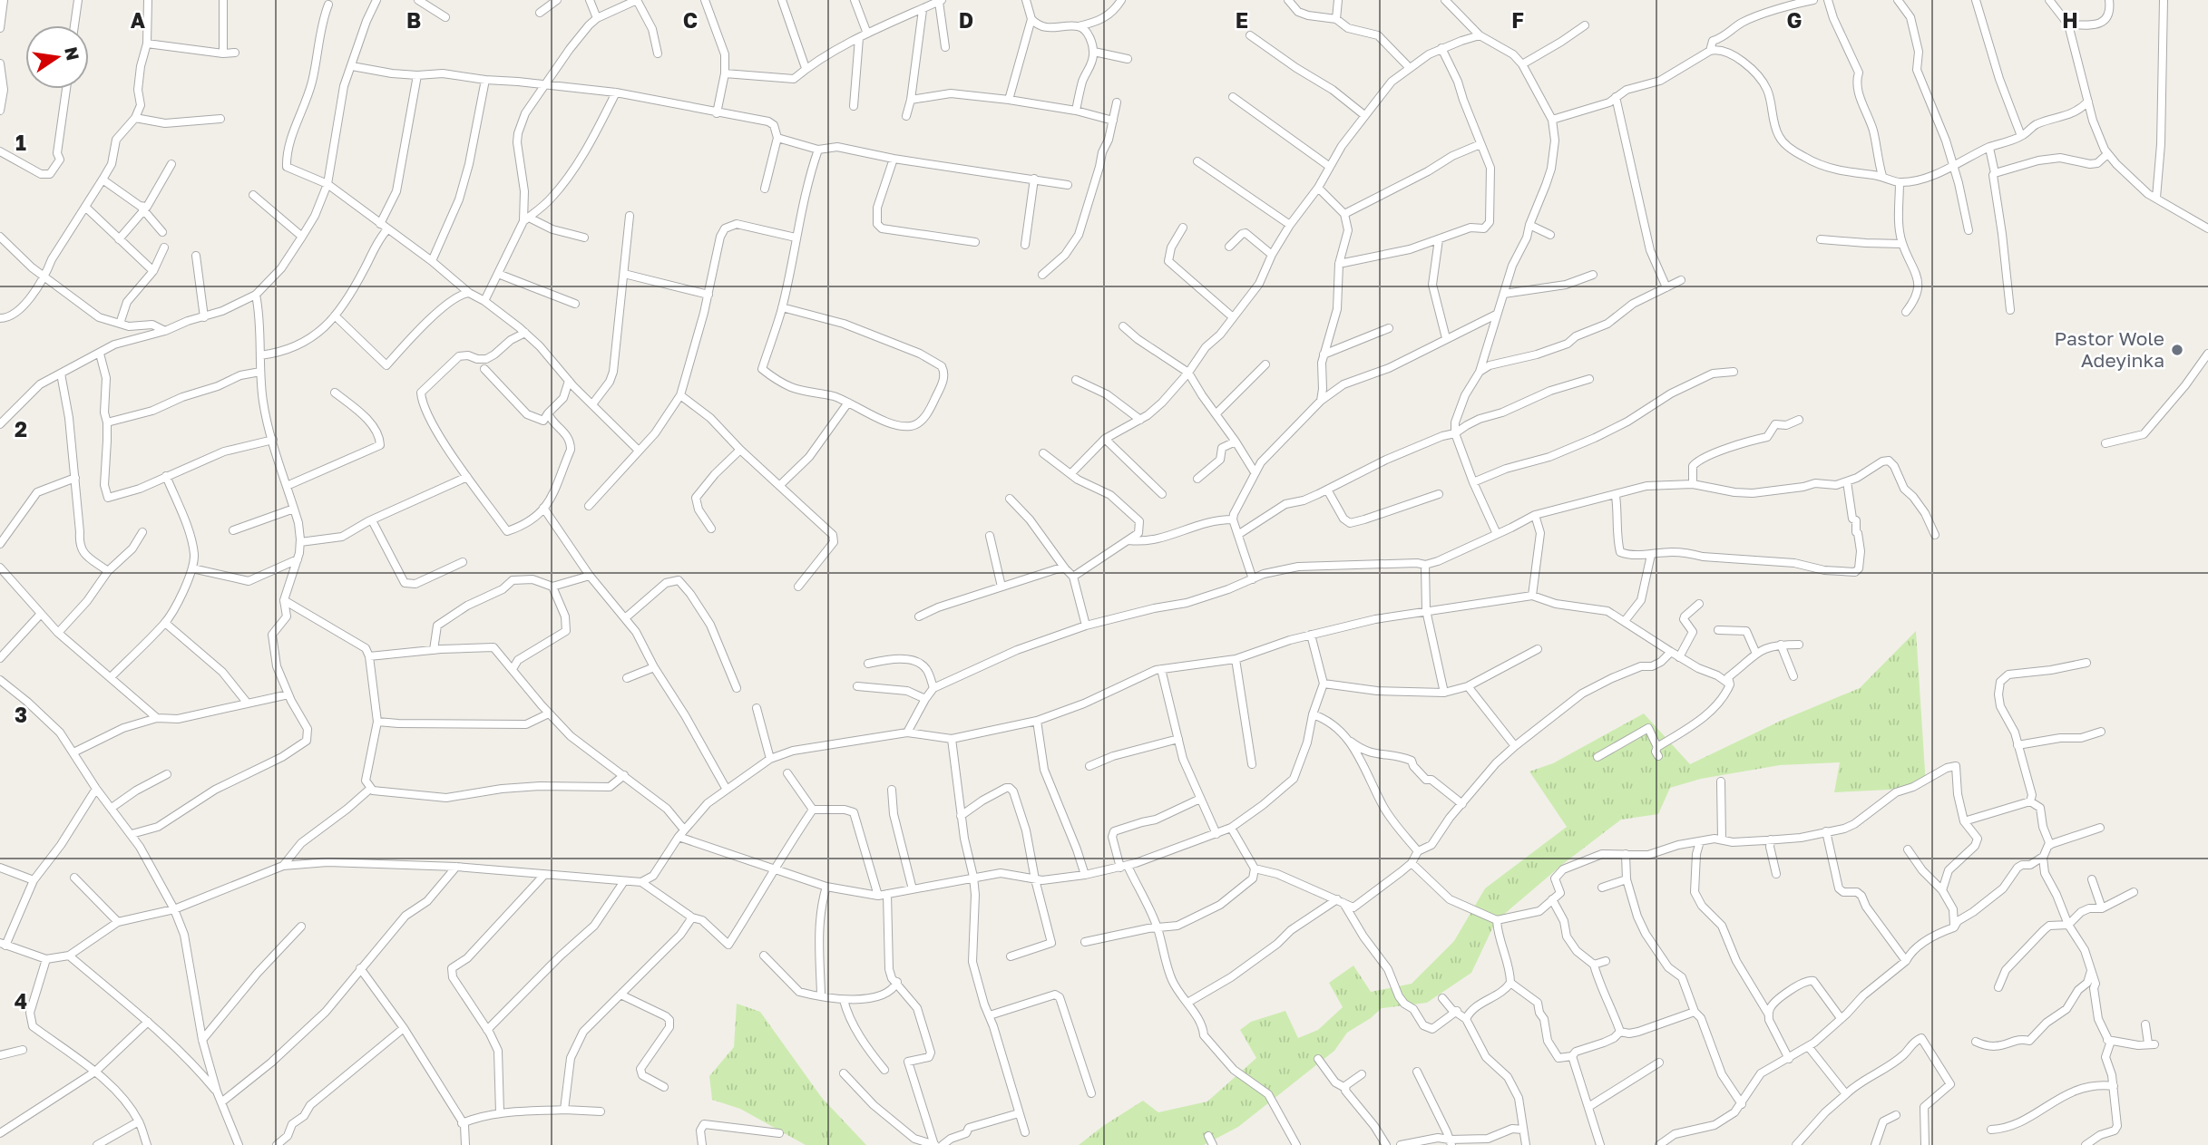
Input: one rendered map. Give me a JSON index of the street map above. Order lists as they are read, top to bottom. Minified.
{"places":["Pastor Wole Adeyinka"],"north":"right","grid":{"columns":["A","B","C","D","E","F","G","H"],"rows":["1","2","3","4"]}}
